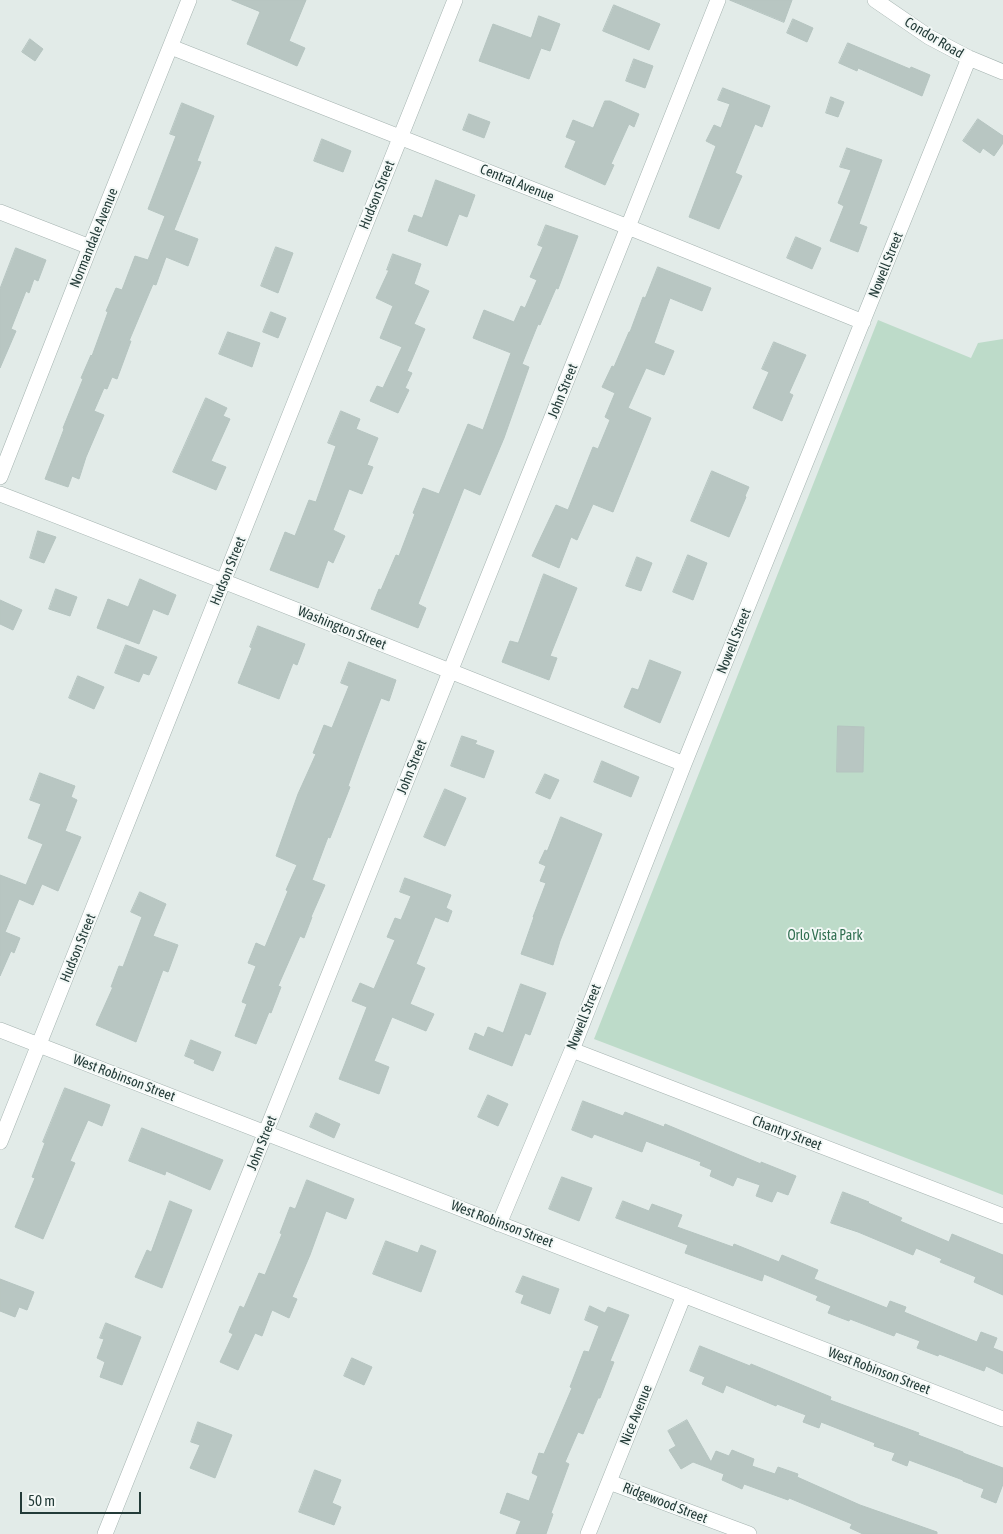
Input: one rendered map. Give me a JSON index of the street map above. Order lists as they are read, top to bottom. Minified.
{"streets":{"street":["Condor Road","Central Avenue","Hudson Street","Normandale Avenue","Nowell Street","John Street","Washington Street","West Robinson Street","Chantry Street","Nice Avenue","Ridgewood Street"]},"crossings":[["Condor Road","Nowell Street"],["Central Avenue","Hudson Street"],["Central Avenue","Normandale Avenue"],["Central Avenue","Nowell Street"],["Central Avenue","John Street"],["Hudson Street","Washington Street"],["Hudson Street","West Robinson Street"],["Nowell Street","Washington Street"],["Nowell Street","West Robinson Street"],["Nowell Street","Chantry Street"],["John Street","Washington Street"],["John Street","West Robinson Street"],["West Robinson Street","Nice Avenue"],["Nice Avenue","Ridgewood Street"]],"parks":["Orlo Vista Park"],"scale_bar":"50 m"}
